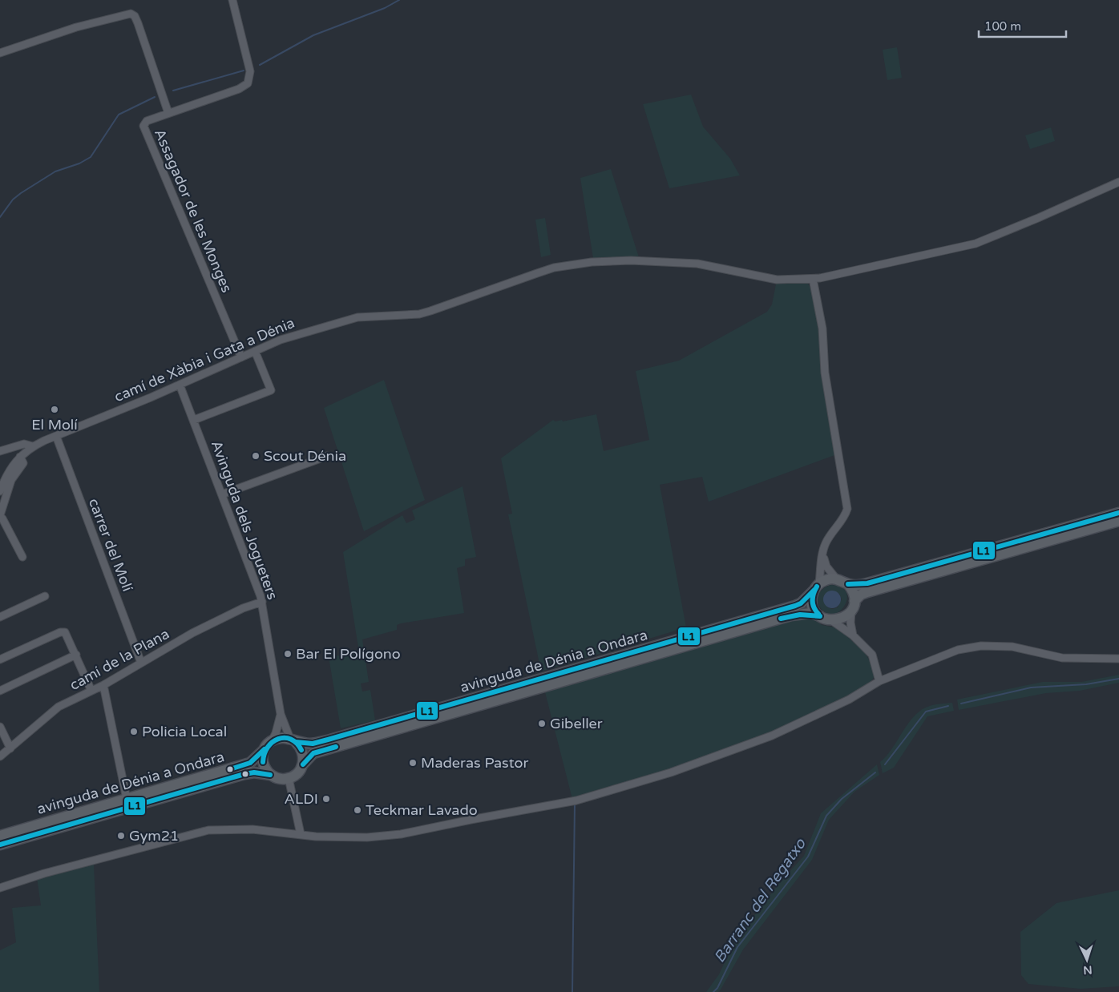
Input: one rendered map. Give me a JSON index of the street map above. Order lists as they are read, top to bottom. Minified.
{"streets":{"main road":["avinguda de Dénia a Ondara"],"street":["Assagador de les Monges","camí de Xàbia i Gata a Dénia","Avinguda dels Jogueters","carrer del Molí","camí de la Plana"]},"crossings":[["Assagador de les Monges","camí de Xàbia i Gata a Dénia"],["camí de Xàbia i Gata a Dénia","Avinguda dels Jogueters"],["camí de Xàbia i Gata a Dénia","carrer del Molí"],["Avinguda dels Jogueters","camí de la Plana"],["Avinguda dels Jogueters","avinguda de Dénia a Ondara"],["carrer del Molí","camí de la Plana"]],"water":["Barranc del Regatxo"],"places":["El Molí","Scout Dénia","Bar El Polígono","Gibeller","Policia Local","Maderas Pastor","ALDI","Teckmar Lavado","Gym21"],"lines":["transit line L1"],"scale_bar":"100 m","north":"bottom"}
